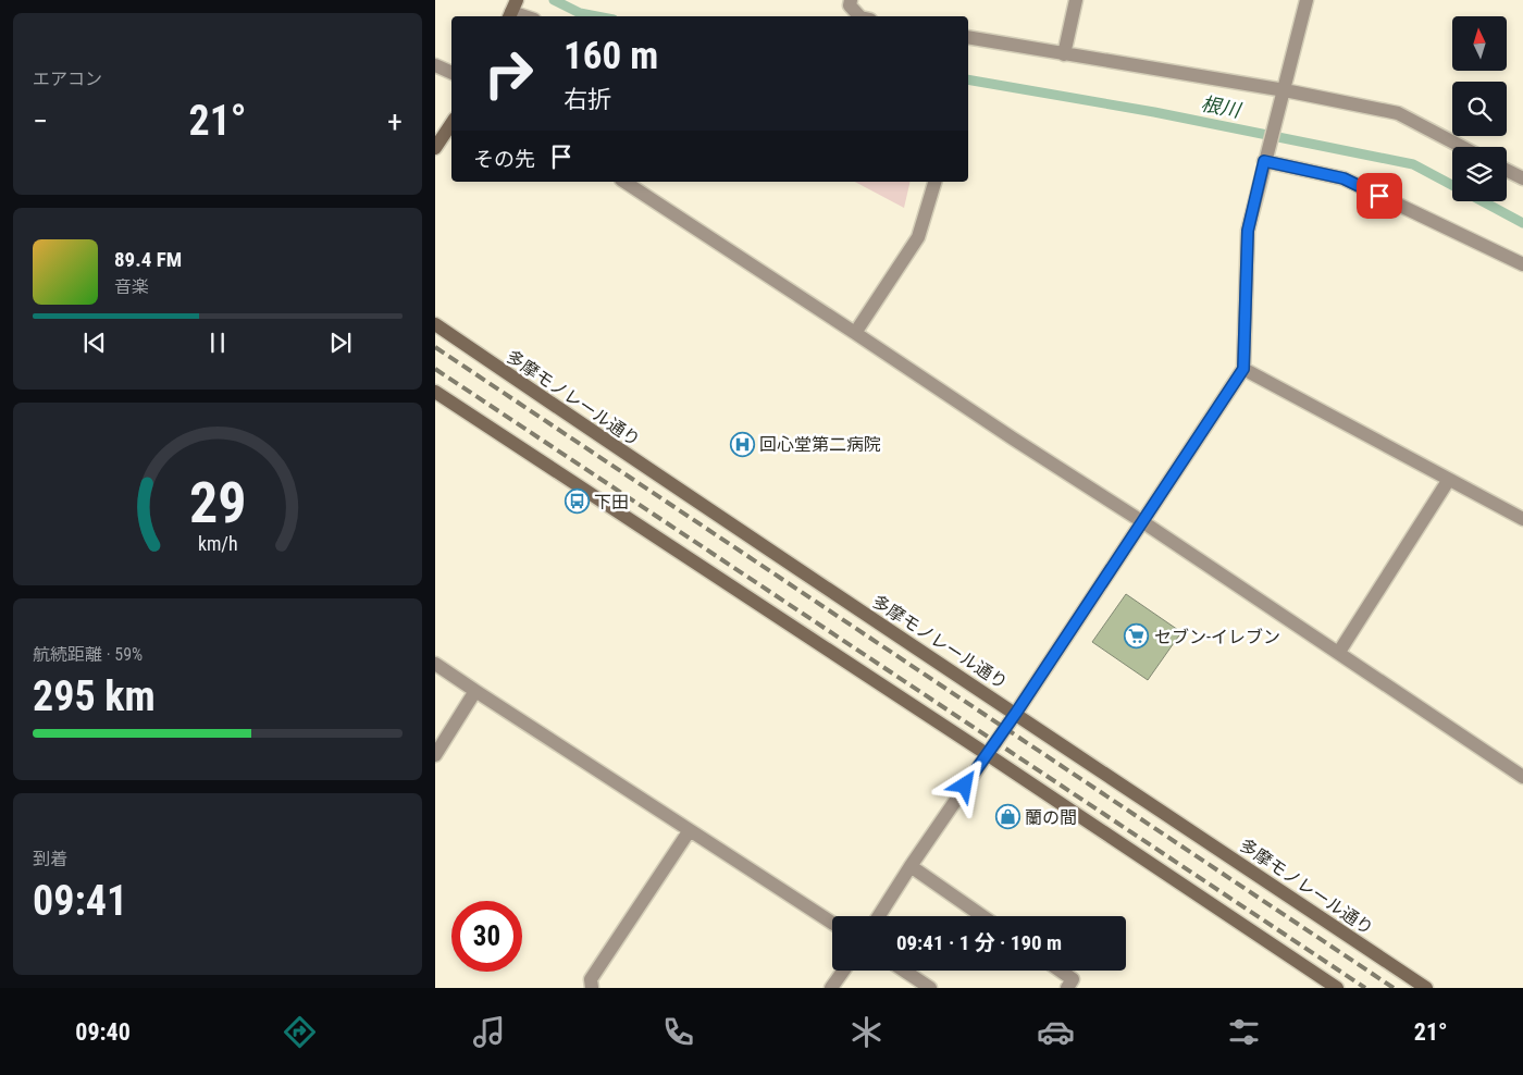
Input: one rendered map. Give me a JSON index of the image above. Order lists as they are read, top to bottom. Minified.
{"streets":{"main road":["多摩モノレール通り"]},"water":["根川"],"places":{"hospital":["回心堂第二病院"],"bus stop":["下田"],"supermarket":["セブン-イレブン"],"shop":["蘭の間"]},"north":"top","page":{"tile":["エアコン",["航続距離 · 59%","295 km"],["到着","09:41"]],"turn":["160 m","右折"],"heat":["−","21°","+"],"then":"その先","song":["89.4 FM","音楽"],"limit":"30","trip":"09:41 · 1 分 · 190 m","tabs":["09:40","21°"],"gauge":["29","km/h"]}}
